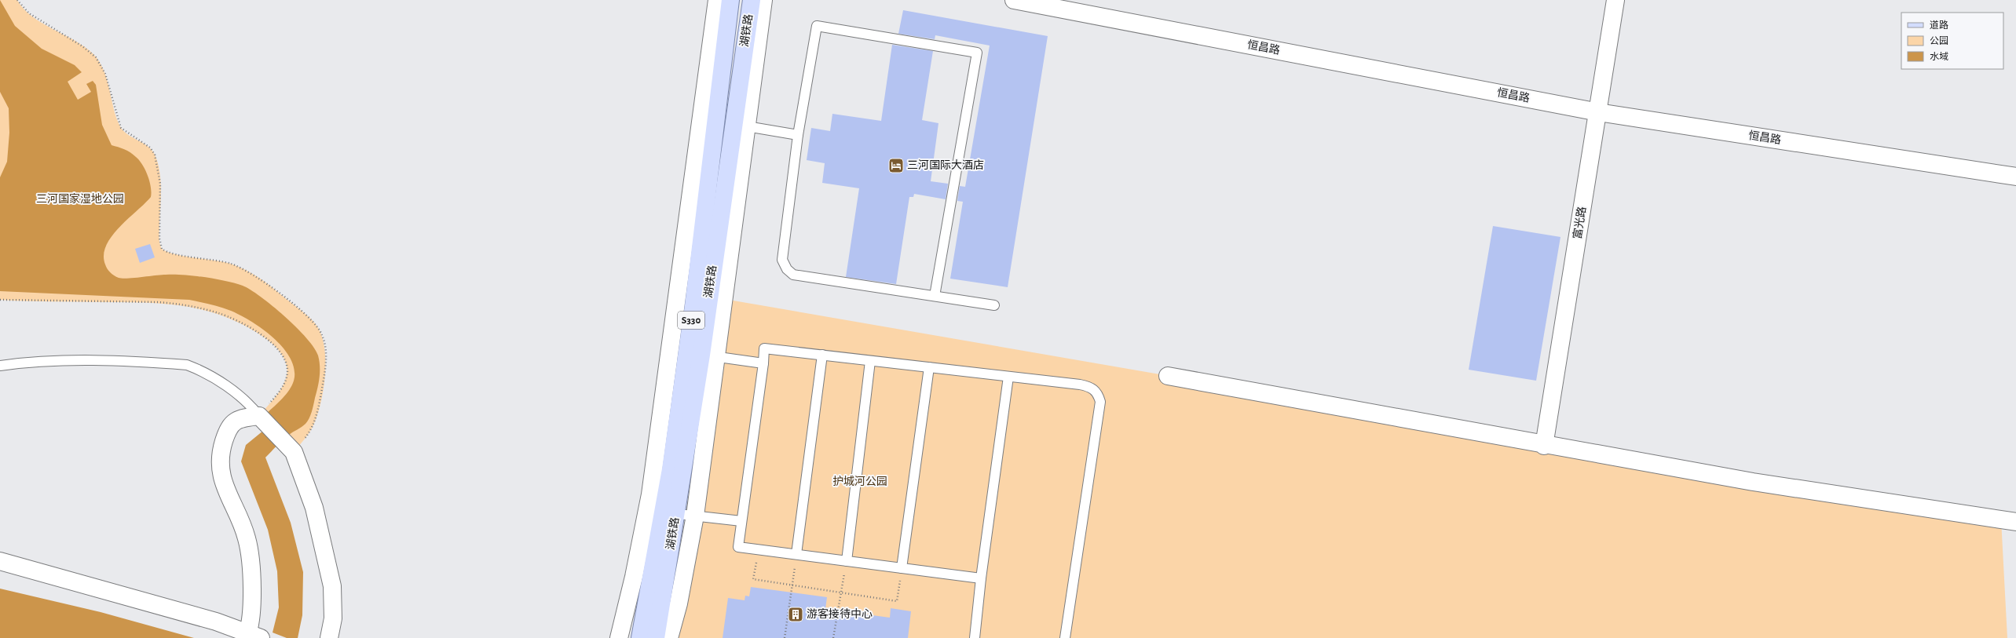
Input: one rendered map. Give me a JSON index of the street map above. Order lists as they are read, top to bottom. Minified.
{"streets":{"main road":["湖铁路","S330"],"street":["恒昌路","富光路"]},"crossings":[["恒昌路","富光路"]],"parks":["三河国家湿地公园","护城河公园"],"places":{"hotel":["三河国际大酒店"],"building":["游客接待中心"]},"legend":["道路","公园","水域"]}
